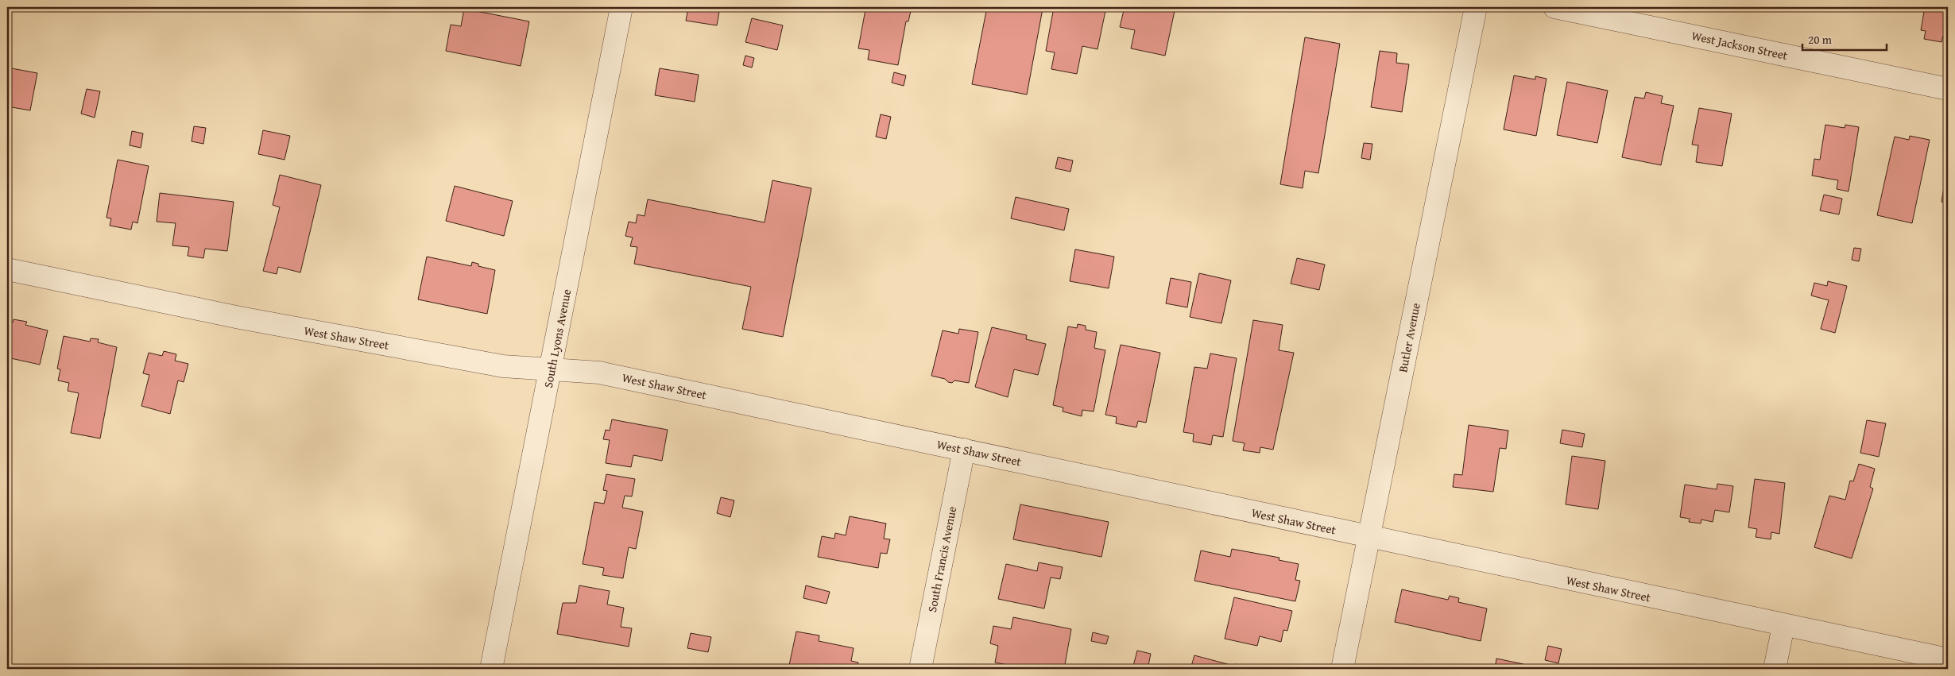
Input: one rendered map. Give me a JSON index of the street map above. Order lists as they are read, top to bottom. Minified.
{"streets":{"street":["West Jackson Street","West Shaw Street","Butler Avenue","South Lyons Avenue","South Francis Avenue"]},"crossings":[["West Shaw Street","Butler Avenue"],["West Shaw Street","South Lyons Avenue"],["West Shaw Street","South Francis Avenue"]],"scale_bar":"20 m"}
